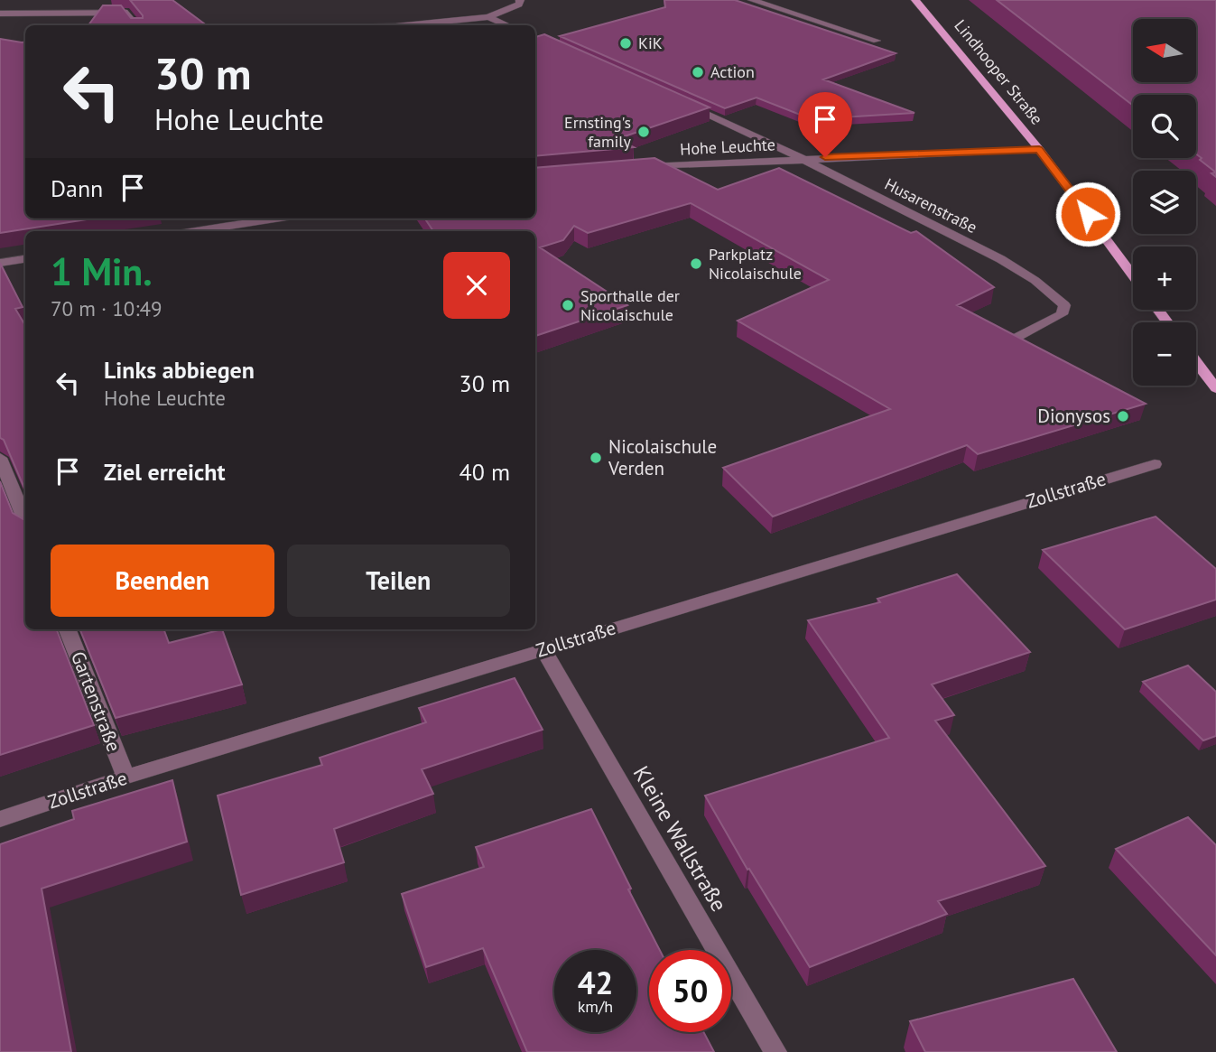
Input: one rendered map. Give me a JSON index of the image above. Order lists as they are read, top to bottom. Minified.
{"streets":{"main road":["Lindhooper Straße"],"street":["Hohe Leuchte","Husarenstraße","Zollstraße","Gartenstraße","Kleine Wallstraße"]},"crossings":[["Lindhooper Straße","Hohe Leuchte"],["Hohe Leuchte","Husarenstraße"],["Zollstraße","Gartenstraße"],["Zollstraße","Kleine Wallstraße"]],"places":["KiK","Action","Ernsting's family","Parkplatz Nicolaischule","Sporthalle der Nicolaischule","Dionysos","Nicolaischule Verden"],"north":"left","page":{"map_buttons":["+","−"],"turn":["30 m","Hohe Leuchte"],"then":"Dann","heading":["1 Min.","70 m · 10:49"],"list":[{"name":"Links abbiegen","note":"Hohe Leuchte","value":"30 m"},{"name":"Ziel erreicht","value":"40 m"}],"buttons":["Beenden","Teilen"],"speed":"42 km/h","limit":"50"}}
